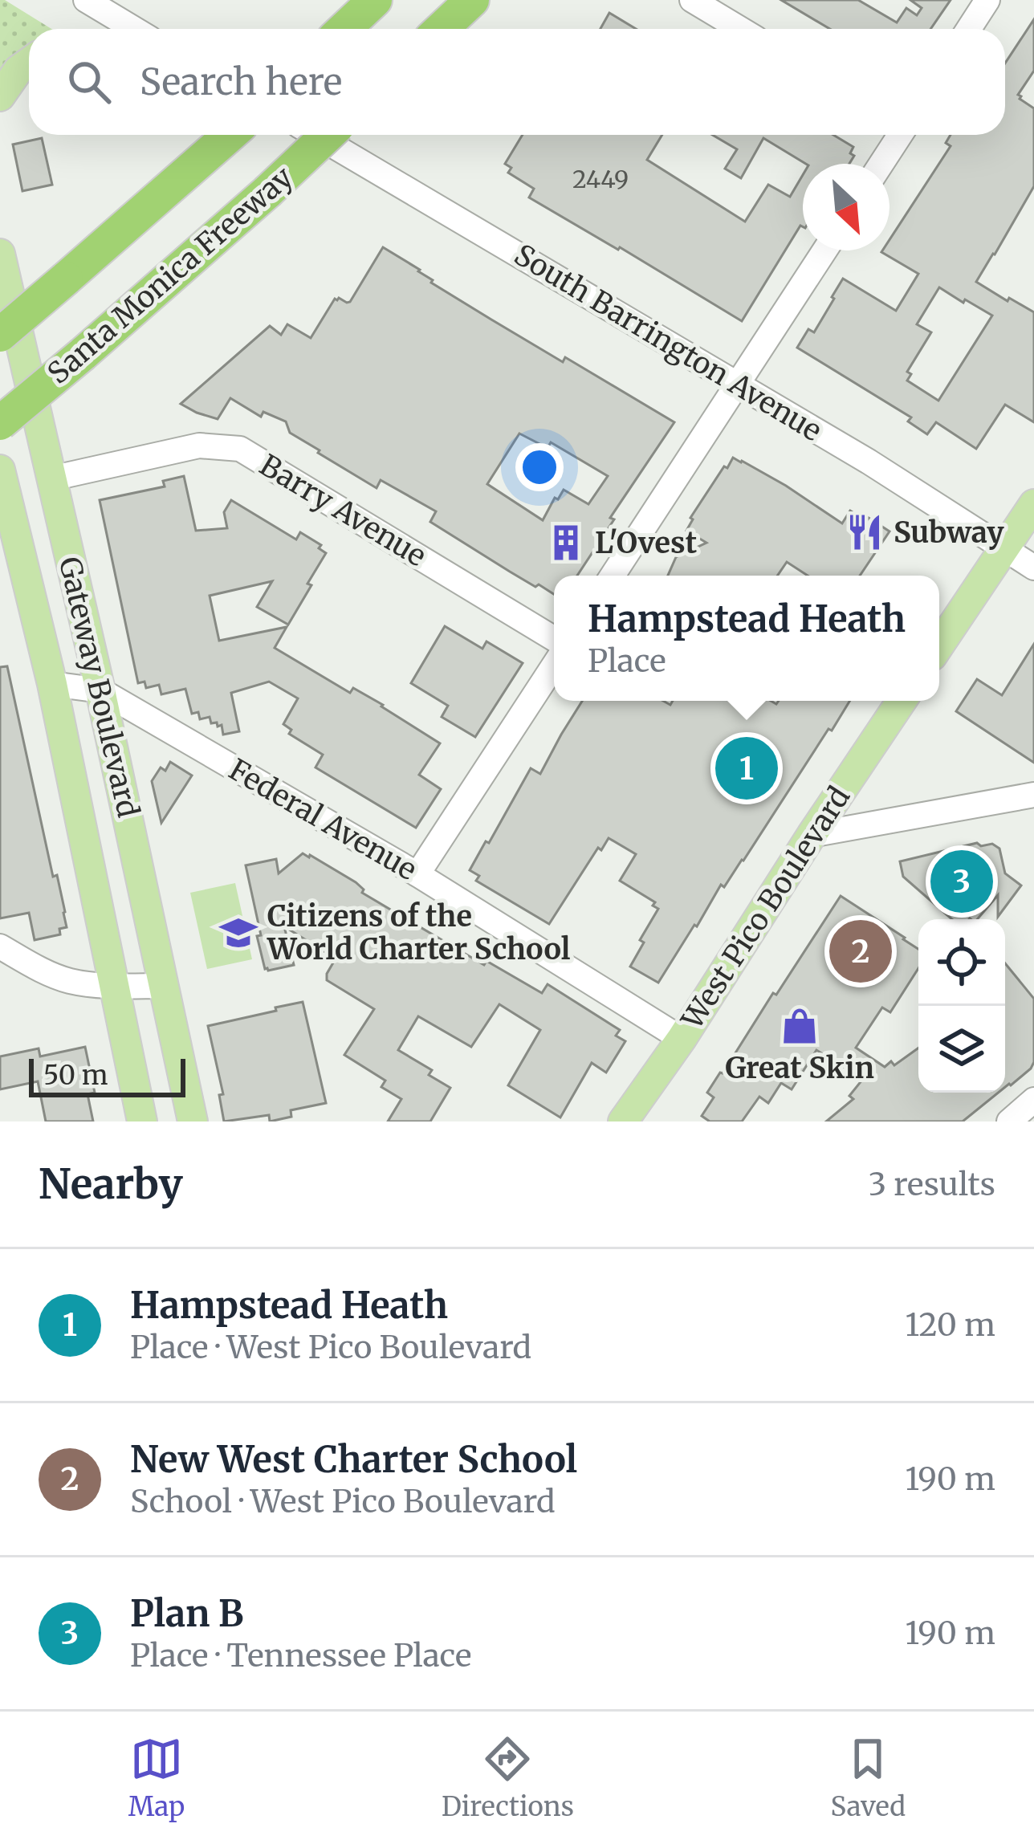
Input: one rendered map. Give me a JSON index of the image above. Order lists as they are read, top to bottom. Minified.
{"streets":{"highway":["Santa Monica Freeway"],"main road":["Gateway Boulevard","West Pico Boulevard"],"street":["South Barrington Avenue","Barry Avenue","Federal Avenue"]},"crossings":[["Barry Avenue","Gateway Boulevard"],["Gateway Boulevard","Federal Avenue"],["Federal Avenue","West Pico Boulevard"]],"places":{"restaurant":["Subway"],"building":["L'Ovest"],"school or university":["Citizens of the World Charter School"],"shop":["Great Skin"]},"house_numbers":["2449"],"scale_bar":"50 m","north":"bottom right","page":{"search":"Search here","popup":["Hampstead Heath","Place"],"pins":["1","3","2"],"scale":"50 m","heading":["Nearby","3 results"],"list":[{"mark":"1","name":"Hampstead Heath","note":"Place · West Pico Boulevard","value":"120 m"},{"mark":"2","name":"New West Charter School","note":"School · West Pico Boulevard","value":"190 m"},{"mark":"3","name":"Plan B","note":"Place · Tennessee Place","value":"190 m"}],"nav":["Map","Directions","Saved"]}}
